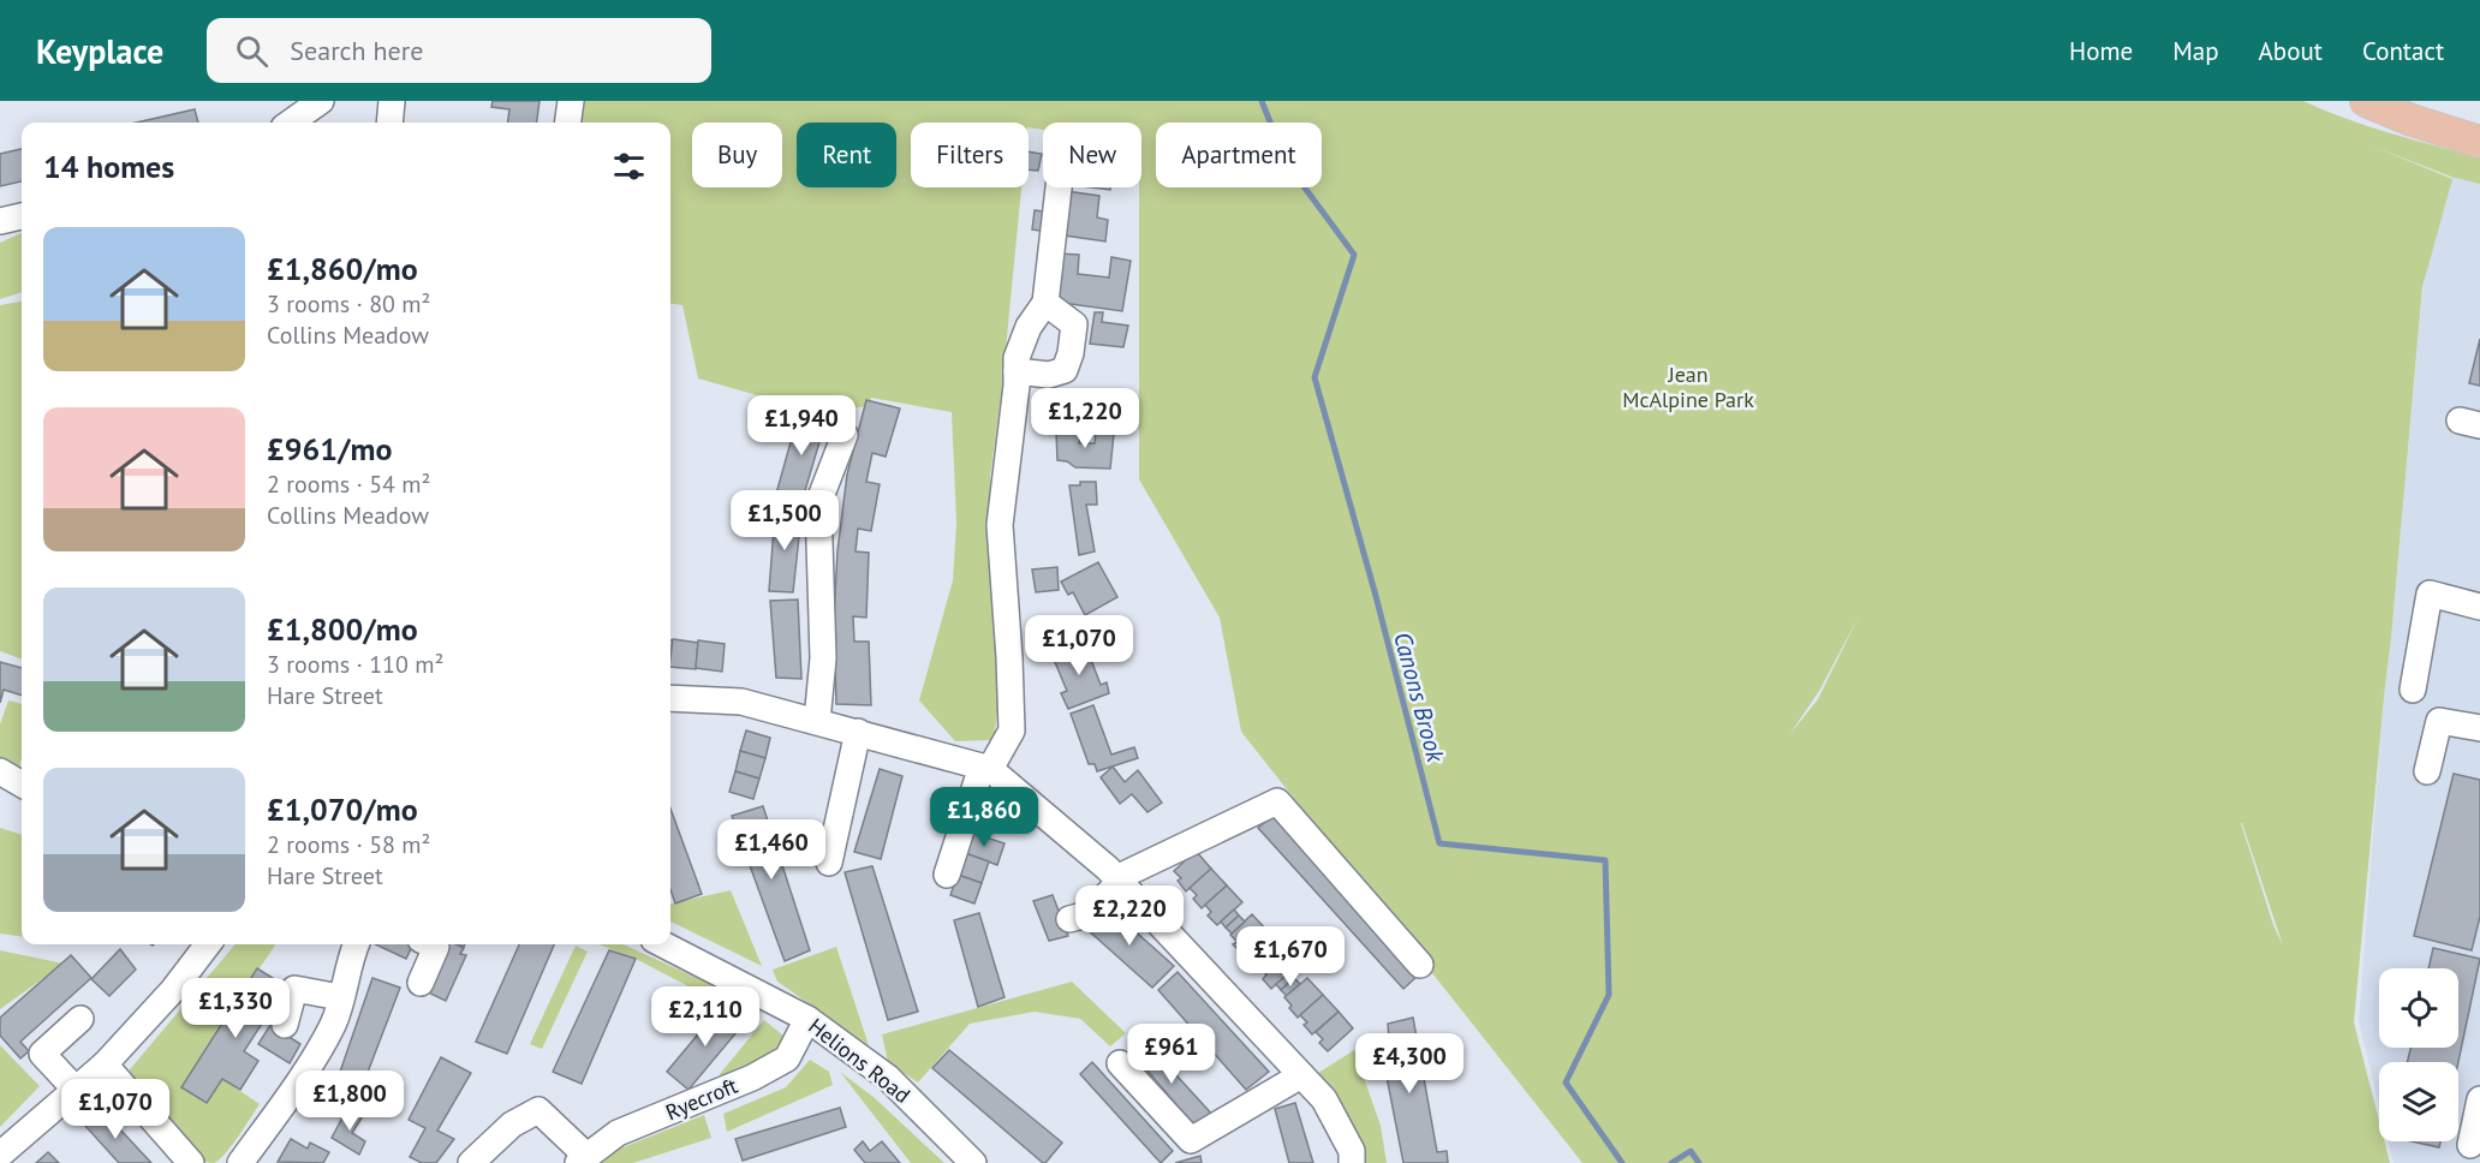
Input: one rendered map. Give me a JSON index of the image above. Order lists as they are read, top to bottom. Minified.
{"streets":{"street":["Helions Road","Ryecroft"]},"crossings":[["Helions Road","Ryecroft"]],"water":["Canons Brook"],"parks":["Jean McAlpine Park"],"page":{"header":"Keyplace","search":"Search here","nav":["Home","Map","About","Contact"],"chip":["Buy","Rent","Filters","New","Apartment"],"heading":"14 homes","list":[{"name":"£1,860/mo","note":"3 rooms · 80 m² · Collins Meadow"},{"name":"£961/mo","note":"2 rooms · 54 m² · Collins Meadow"},{"name":"£1,800/mo","note":"3 rooms · 110 m² · Hare Street"},{"name":"£1,070/mo","note":"2 rooms · 58 m² · Hare Street"}],"price":["£1,220","£1,940","£1,500","£1,070","£1,860","£1,460","£2,220","£1,670","£1,330","£2,110","£961","£4,300","£1,800","£1,070"]}}
